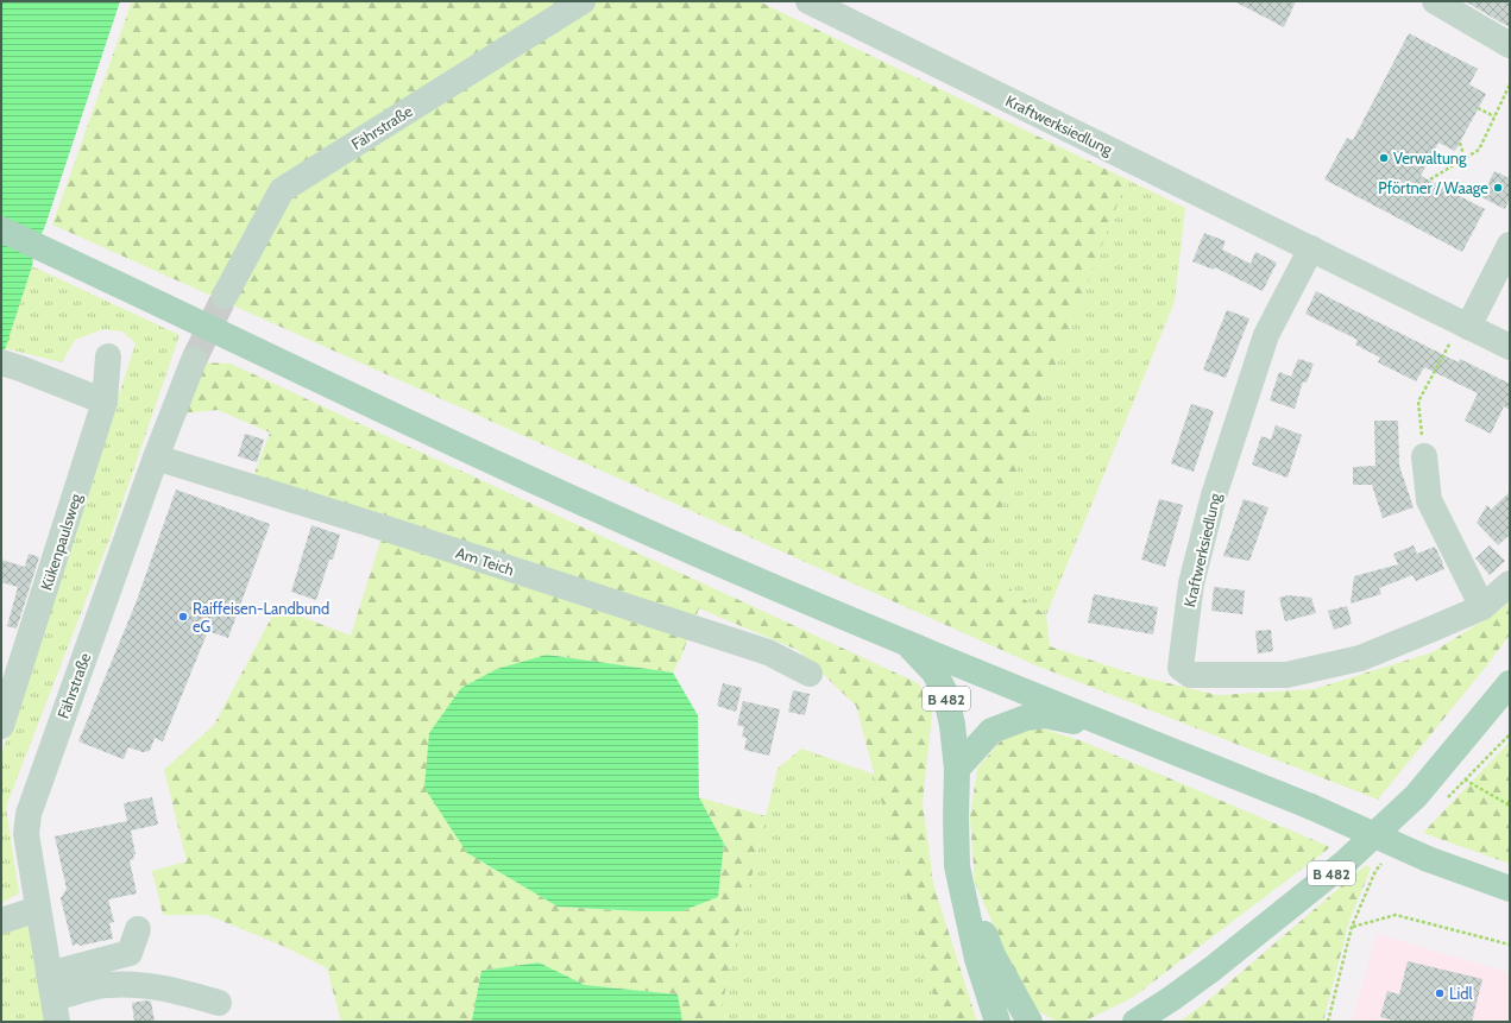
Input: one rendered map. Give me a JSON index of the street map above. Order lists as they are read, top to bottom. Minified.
{"streets":{"main road":["B 482"],"street":["Kraftwerksiedlung","Fährstraße","Kükenpaulsweg","Am Teich"]},"crossings":[["Fährstraße","Am Teich"]],"places":["Verwaltung","Pförtner / Waage","Raiffeisen-Landbund eG","Lidl"]}
